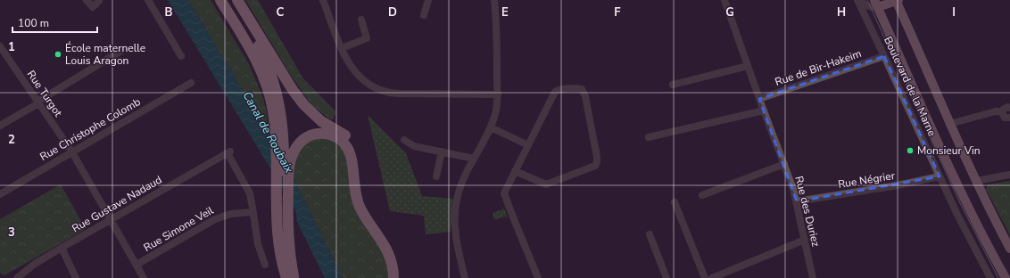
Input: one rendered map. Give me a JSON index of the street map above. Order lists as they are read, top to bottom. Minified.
{"streets":{"main road":["Boulevard de la Marne"],"street":["Rue de Bir-Hakeim","Rue Turgot","Rue Christophe Colomb","Rue Négrier","Rue Gustave Nadaud","Rue des Duriez","Rue Simone Veil"]},"crossings":[["Rue de Bir-Hakeim","Boulevard de la Marne"],["Rue de Bir-Hakeim","Rue des Duriez"],["Boulevard de la Marne","Rue Négrier"],["Rue Turgot","Rue Christophe Colomb"],["Rue Turgot","Rue Gustave Nadaud"],["Rue Turgot","Rue Simone Veil"],["Rue Négrier","Rue des Duriez"],["Rue Gustave Nadaud","Rue Simone Veil"]],"water":["Canal de Roubaix"],"places":["École maternelle Louis Aragon","Monsieur Vin"],"scale_bar":"100 m","grid":{"columns":["B","C","D","E","F","G","H","I"],"rows":["1","2","3"]}}
